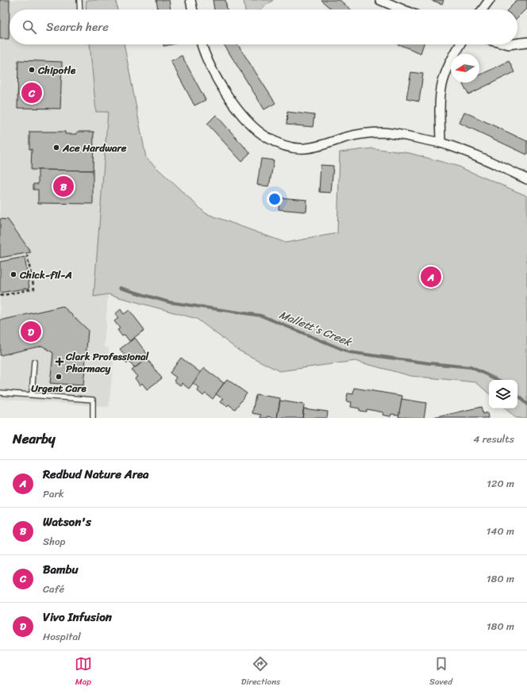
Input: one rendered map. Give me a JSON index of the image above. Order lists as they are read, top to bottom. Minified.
{"water":["Mallett's Creek"],"places":{"other":["Chipotle","Ace Hardware","Chick-fil-A","Urgent Care"],"health":["Clark Professional Pharmacy"]},"north":"left","page":{"search":"Search here","pins":["C","B","A","D"],"heading":["Nearby","4 results"],"list":[{"mark":"A","name":"Redbud Nature Area","note":"Park","value":"120 m"},{"mark":"B","name":"Watson's","note":"Shop","value":"140 m"},{"mark":"C","name":"Bambu","note":"Café","value":"180 m"},{"mark":"D","name":"Vivo Infusion","note":"Hospital","value":"180 m"}],"nav":["Map","Directions","Saved"]}}
